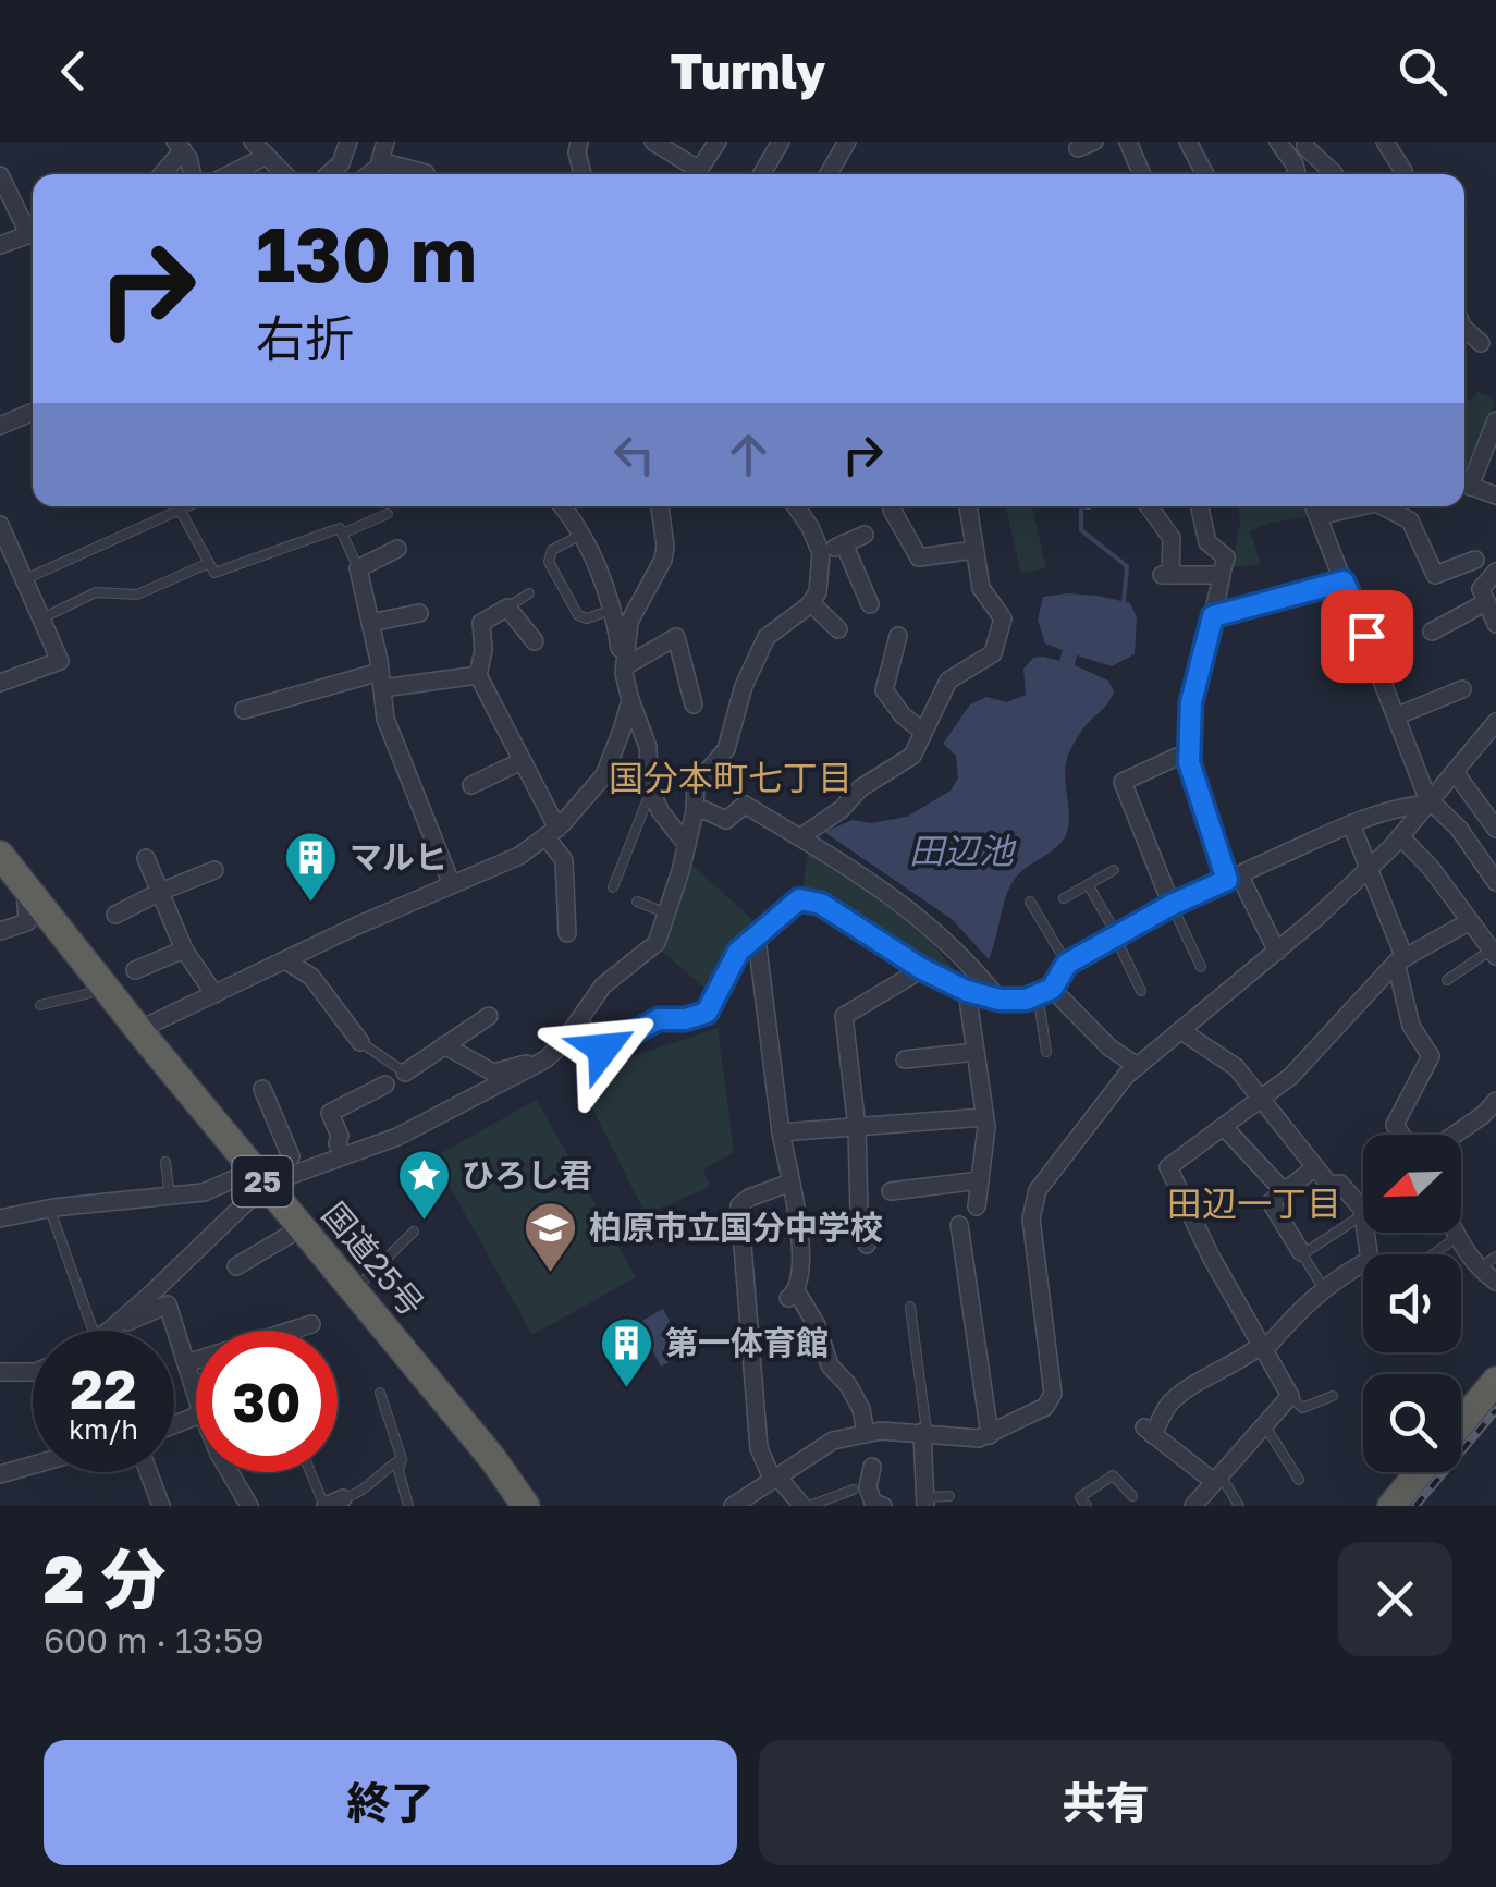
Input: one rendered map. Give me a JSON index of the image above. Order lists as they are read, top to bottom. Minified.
{"streets":{"highway":["25","国道25号"]},"districts":["国分本町七丁目","田辺一丁目"],"water":["田辺池"],"places":{"building":["マルヒ","第一体育館"],"place":["ひろし君"],"school or university":["柏原市立国分中学校"]},"north":"bottom left","page":{"header":"Turnly","turn":["130 m","右折"],"speed":"22 km/h","limit":"30","heading":["2 分","600 m · 13:59"],"buttons":["終了","共有"]}}
